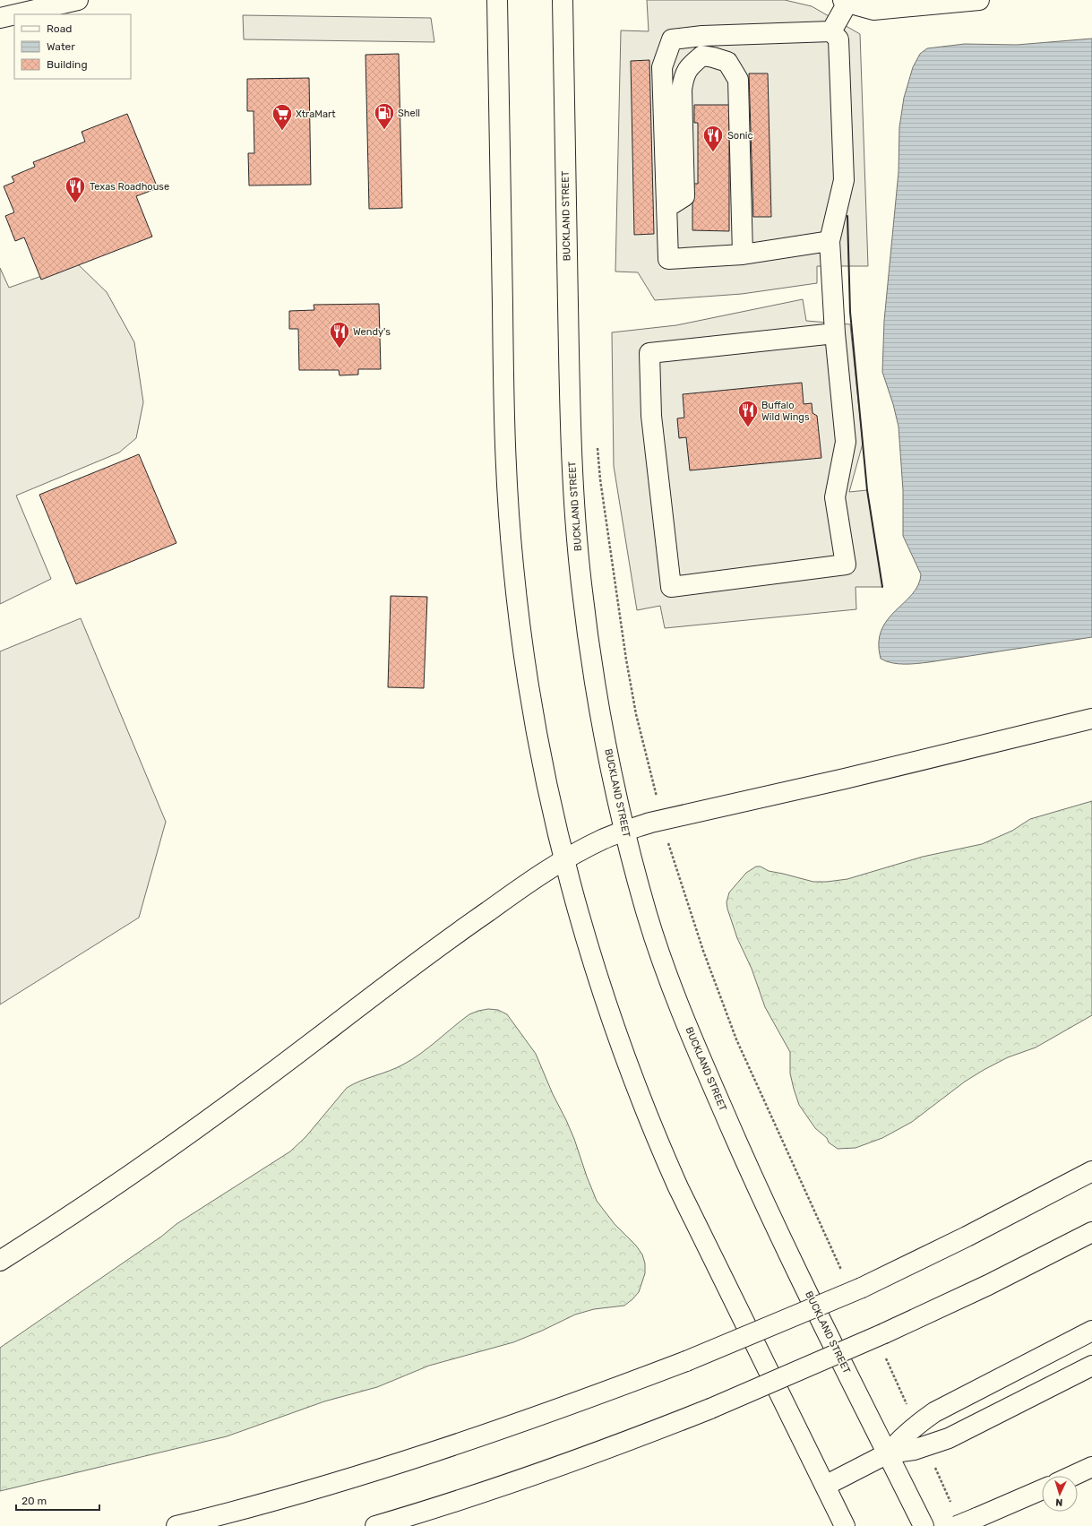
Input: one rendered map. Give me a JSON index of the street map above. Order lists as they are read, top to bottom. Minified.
{"streets":{"main road":["BUCKLAND STREET"]},"places":{"fuel station":["Shell"],"supermarket":["XtraMart"],"restaurant":["Sonic","Texas Roadhouse","Wendy's","Buffalo Wild Wings"]},"legend":["Road","Water","Building"],"scale_bar":"20 m","north":"bottom"}
